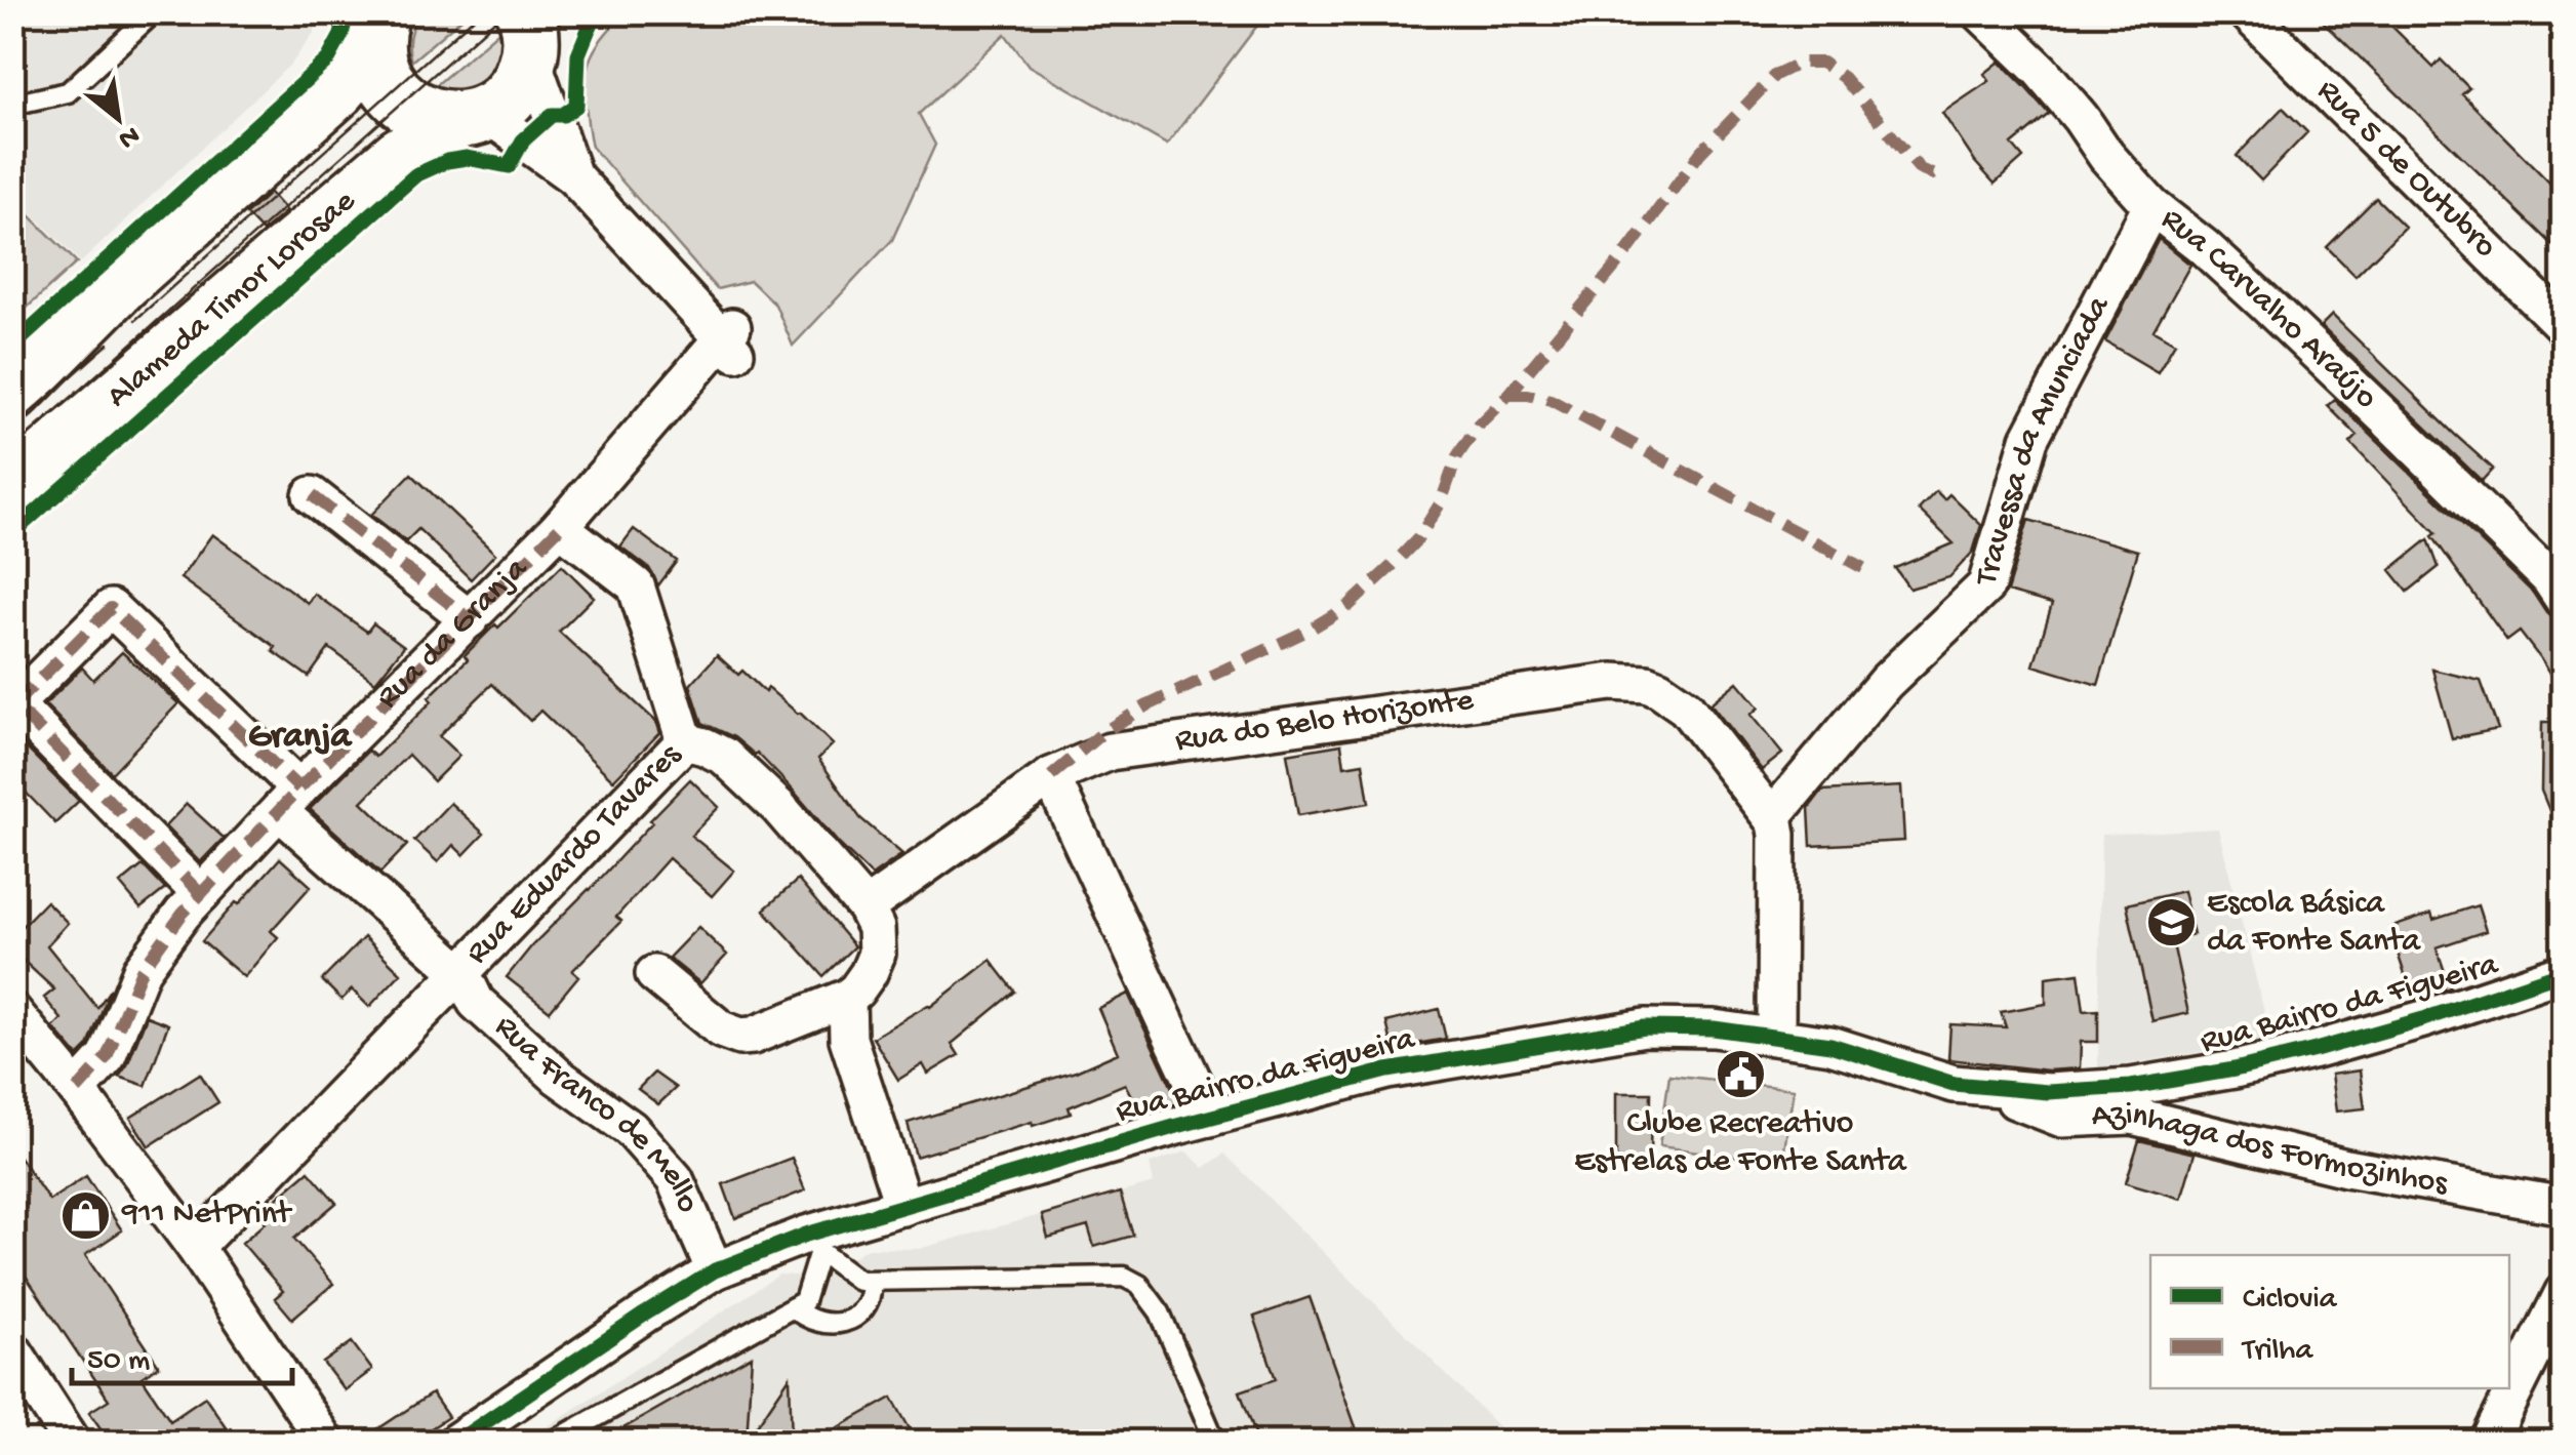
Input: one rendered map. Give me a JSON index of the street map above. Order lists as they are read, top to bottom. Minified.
{"streets":{"main road":["Alameda Timor Lorosae"],"street":["Rua 5 de Outubro","Rua Carvalho Araújo","Travessa da Anunciada","Rua da Granja","Rua do Belo Horizonte","Rua Eduardo Tavares","Rua Bairro da Figueira","Rua Franco de Mello","Azinhaga dos Formozinhos"]},"crossings":[["Rua Carvalho Araújo","Travessa da Anunciada"],["Travessa da Anunciada","Rua do Belo Horizonte"],["Rua da Granja","Rua Franco de Mello"],["Rua do Belo Horizonte","Rua Eduardo Tavares"],["Rua Eduardo Tavares","Rua Franco de Mello"],["Rua Bairro da Figueira","Rua Franco de Mello"],["Rua Bairro da Figueira","Azinhaga dos Formozinhos"]],"districts":["Granja"],"places":{"school or university":["Escola Básica da Fonte Santa"],"public building":["Clube Recreativo Estrelas de Fonte Santa"],"shop":["911 NetPrint"]},"legend":["Ciclovia","Trilha"],"scale_bar":"50 m","north":"bottom right"}
